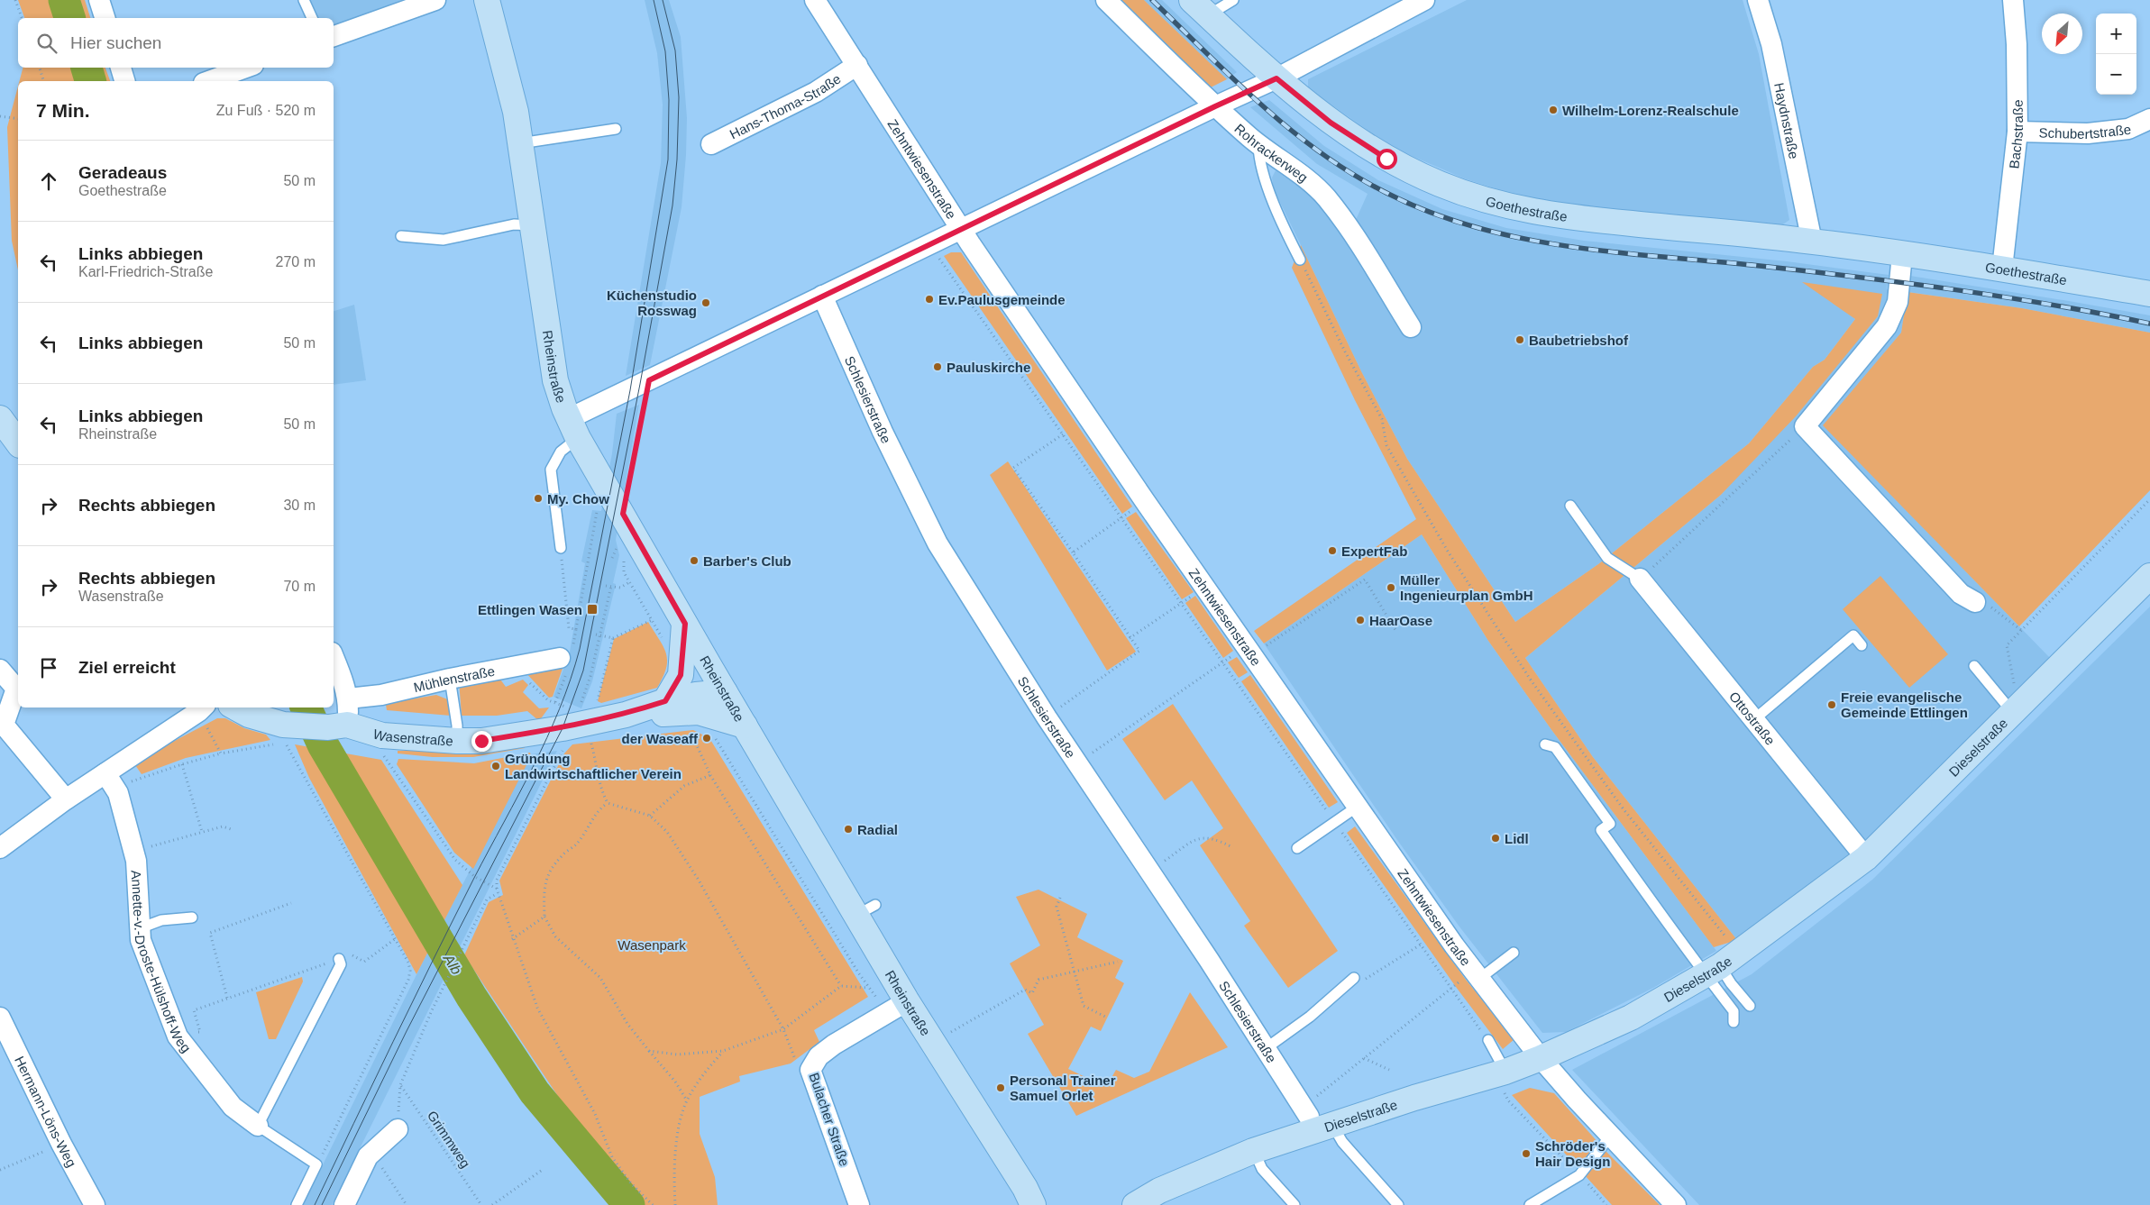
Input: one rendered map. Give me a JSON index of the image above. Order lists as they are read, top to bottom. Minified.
{"streets":{"street":["Hans-Thoma-Straße","Haydnstraße","Schubertstraße","Bachstraße","Rohrackerweg","Zehntwiesenstraße","Goethestraße","Rheinstraße","Schlesierstraße","Mühlenstraße","Ottostraße","Wasenstraße","Dieselstraße","Annette-v.-Droste-Hülshoff-Weg","Hermann-Löns-Weg","Bulacher Straße"],"path":["Grimmweg"]},"crossings":[["Hans-Thoma-Straße","Zehntwiesenstraße"],["Haydnstraße","Goethestraße"],["Schubertstraße","Bachstraße"],["Bachstraße","Goethestraße"],["Zehntwiesenstraße","Dieselstraße"],["Rheinstraße","Wasenstraße"],["Rheinstraße","Bulacher Straße"],["Ottostraße","Dieselstraße"]],"water":["Alb"],"parks":["Wasenpark"],"places":{"other":["Wilhelm-Lorenz-Realschule","Ev.Paulusgemeinde","Küchenstudio Rosswag","Baubetriebshof","Pauluskirche","My. Chow","ExpertFab","Barber's Club","Müller Ingenieurplan GmbH","HaarOase","Freie evangelische Gemeinde Ettlingen","der Waseaff","Gründung Landwirtschaftlicher Verein","Radial","Lidl","Personal Trainer Samuel Orlet","Schröder's Hair Design"],"transit":["Ettlingen Wasen"]},"north":"bottom left","page":{"map_buttons":["+","−"],"search":"Hier suchen","heading":["7 Min.","Zu Fuß · 520 m"],"list":[["Geradeaus","Goethestraße","50 m"],["Links abbiegen","Karl-Friedrich-Straße","270 m"],["Links abbiegen","50 m"],["Links abbiegen","Rheinstraße","50 m"],["Rechts abbiegen","30 m"],["Rechts abbiegen","Wasenstraße","70 m"],"Ziel erreicht"]}}
